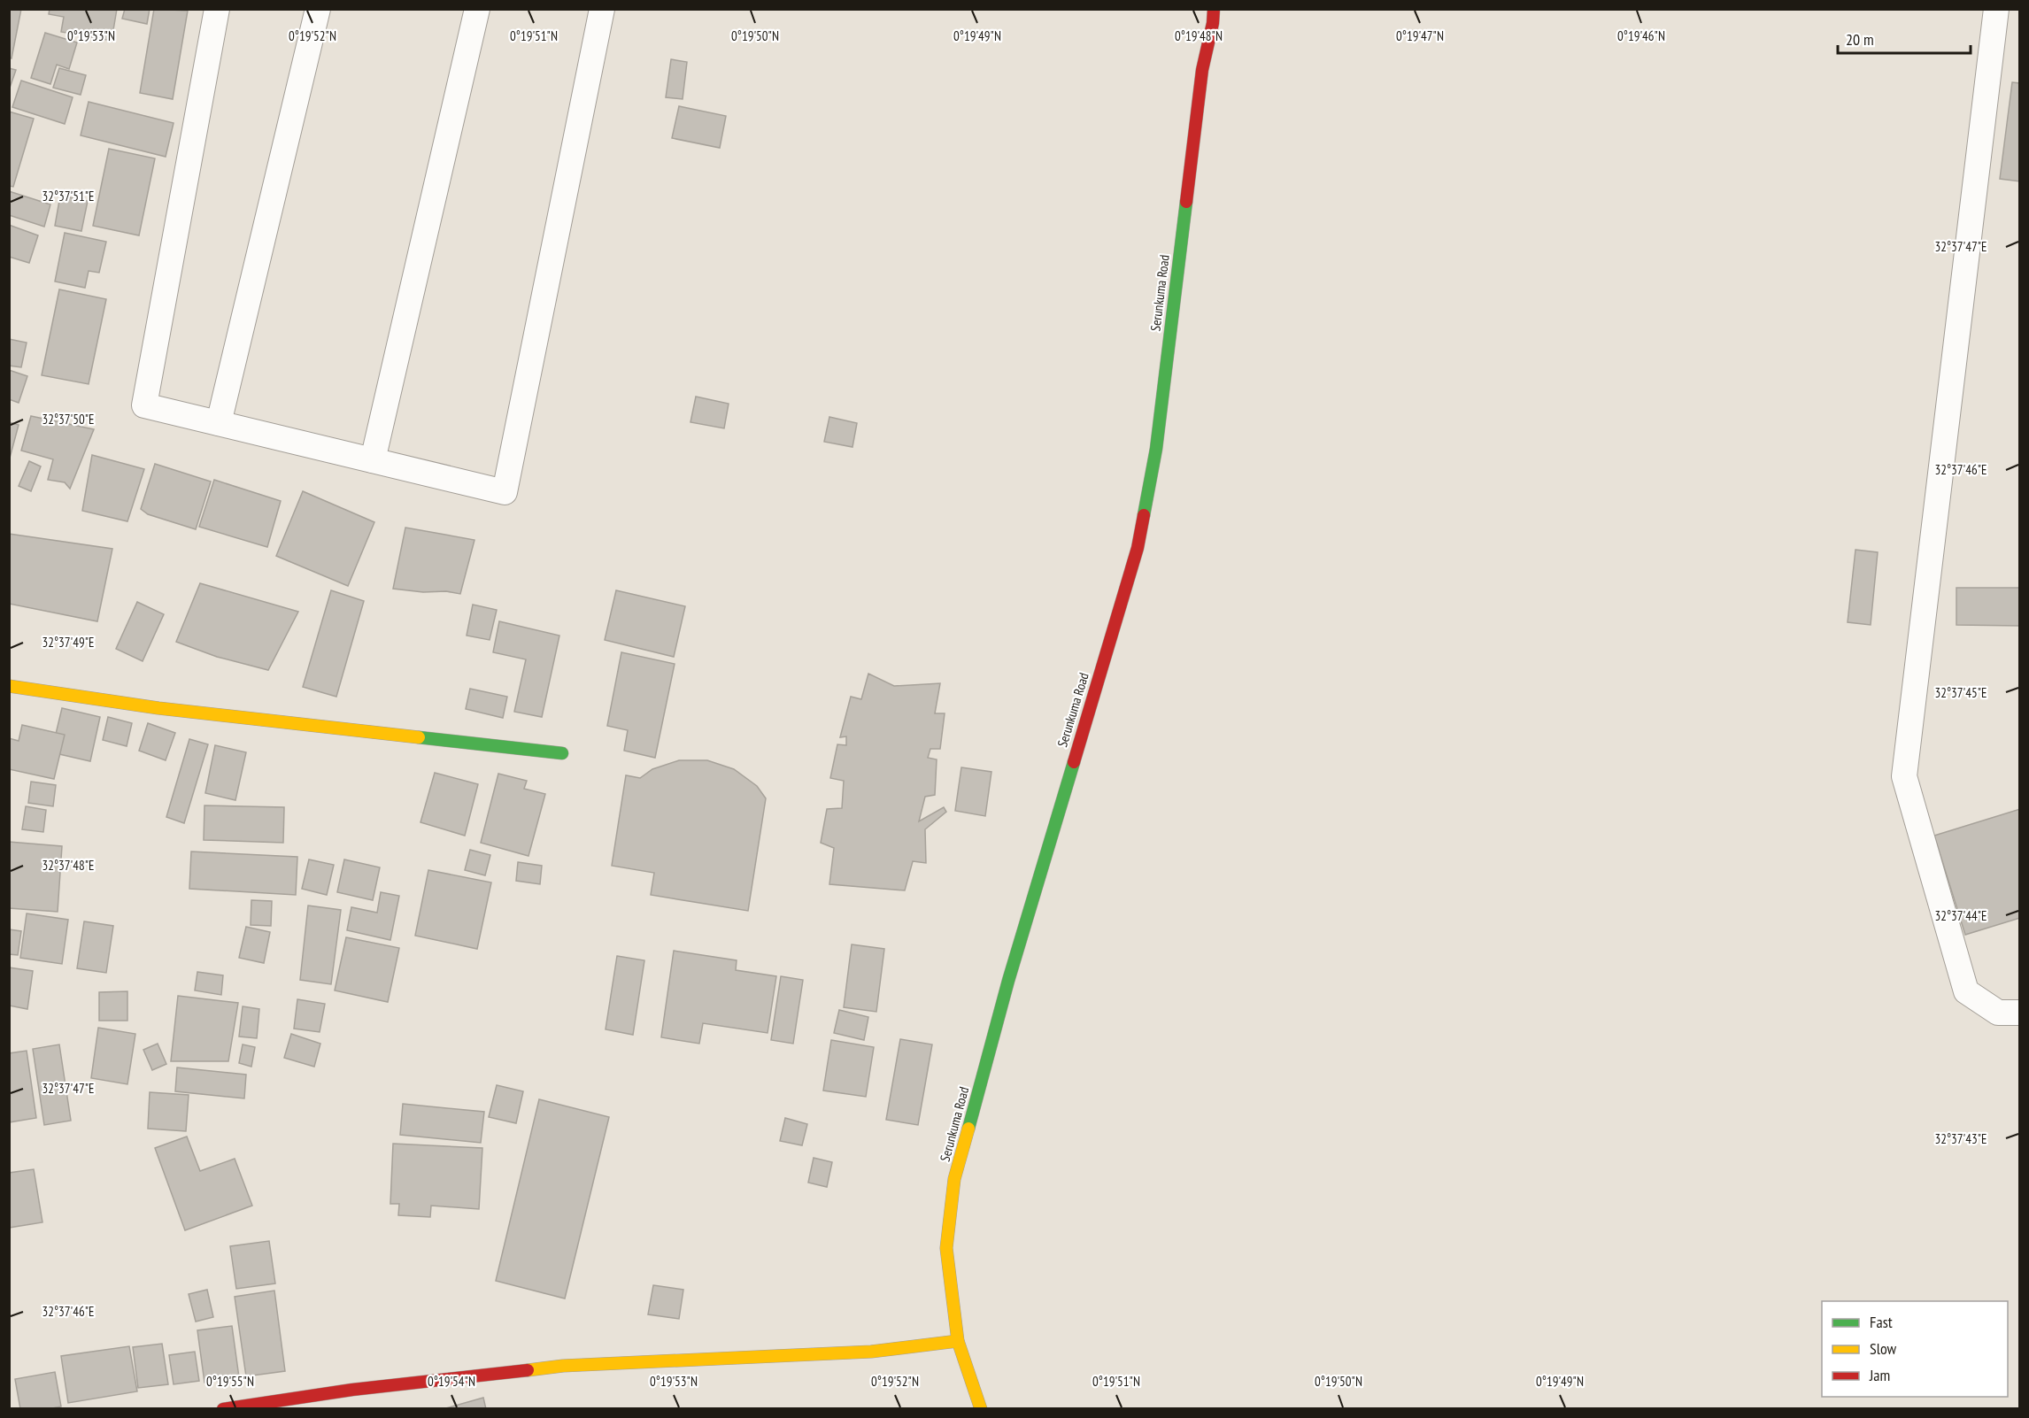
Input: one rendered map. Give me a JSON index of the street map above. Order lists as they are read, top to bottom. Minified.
{"streets":{"street":["Serunkuma Road"]},"legend":["Fast","Slow","Jam"],"scale_bar":"20 m","coordinates":["0°19'53\"N","0°19'52\"N","0°19'51\"N","0°19'50\"N","0°19'49\"N","0°19'48\"N","0°19'47\"N","0°19'46\"N","32°37'51\"E","32°37'47\"E","32°37'50\"E","32°37'46\"E","32°37'49\"E","32°37'45\"E","32°37'48\"E","32°37'44\"E","32°37'43\"E","0°19'55\"N","0°19'54\"N"]}
